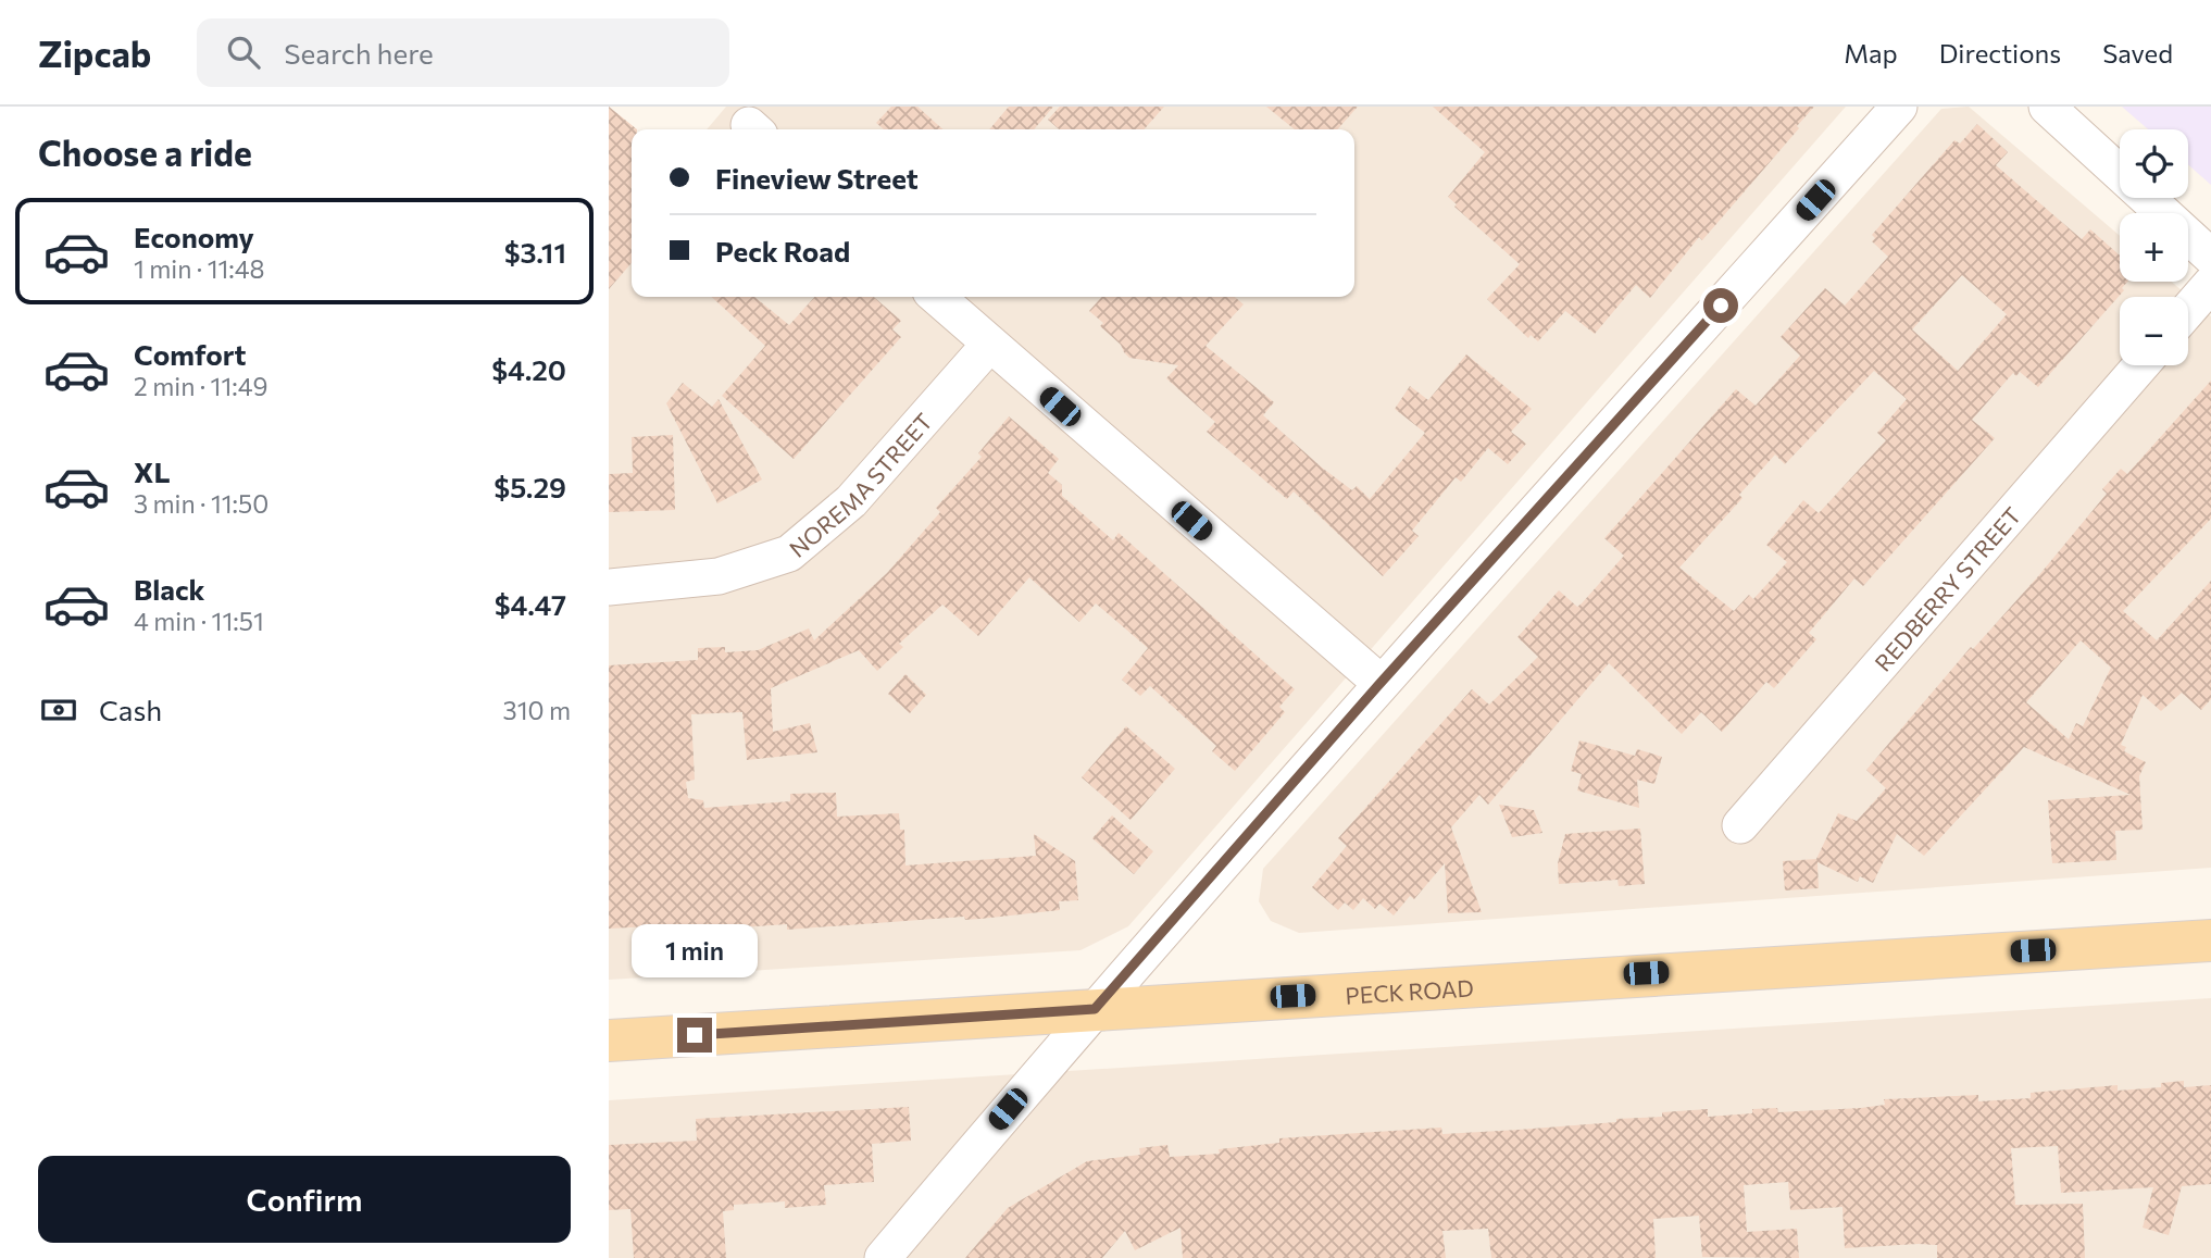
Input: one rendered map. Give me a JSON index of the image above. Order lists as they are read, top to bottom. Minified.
{"streets":{"main road":["PECK ROAD"],"street":["NOREMA STREET","REDBERRY STREET"]},"page":{"header":"Zipcab","search":"Search here","nav":["Map","Directions","Saved"],"heading":"Choose a ride","map_buttons":["+","−"],"banner":["Fineview Street","Peck Road"],"list":[{"name":"Economy","note":"1 min · 11:48","value":"$3.11"},{"name":"Comfort","note":"2 min · 11:49","value":"$4.20"},{"name":"XL","note":"3 min · 11:50","value":"$5.29"},{"name":"Black","note":"4 min · 11:51","value":"$4.47"}],"pay":["Cash","310 m"],"bubble":"1 min","buttons":"Confirm"}}
